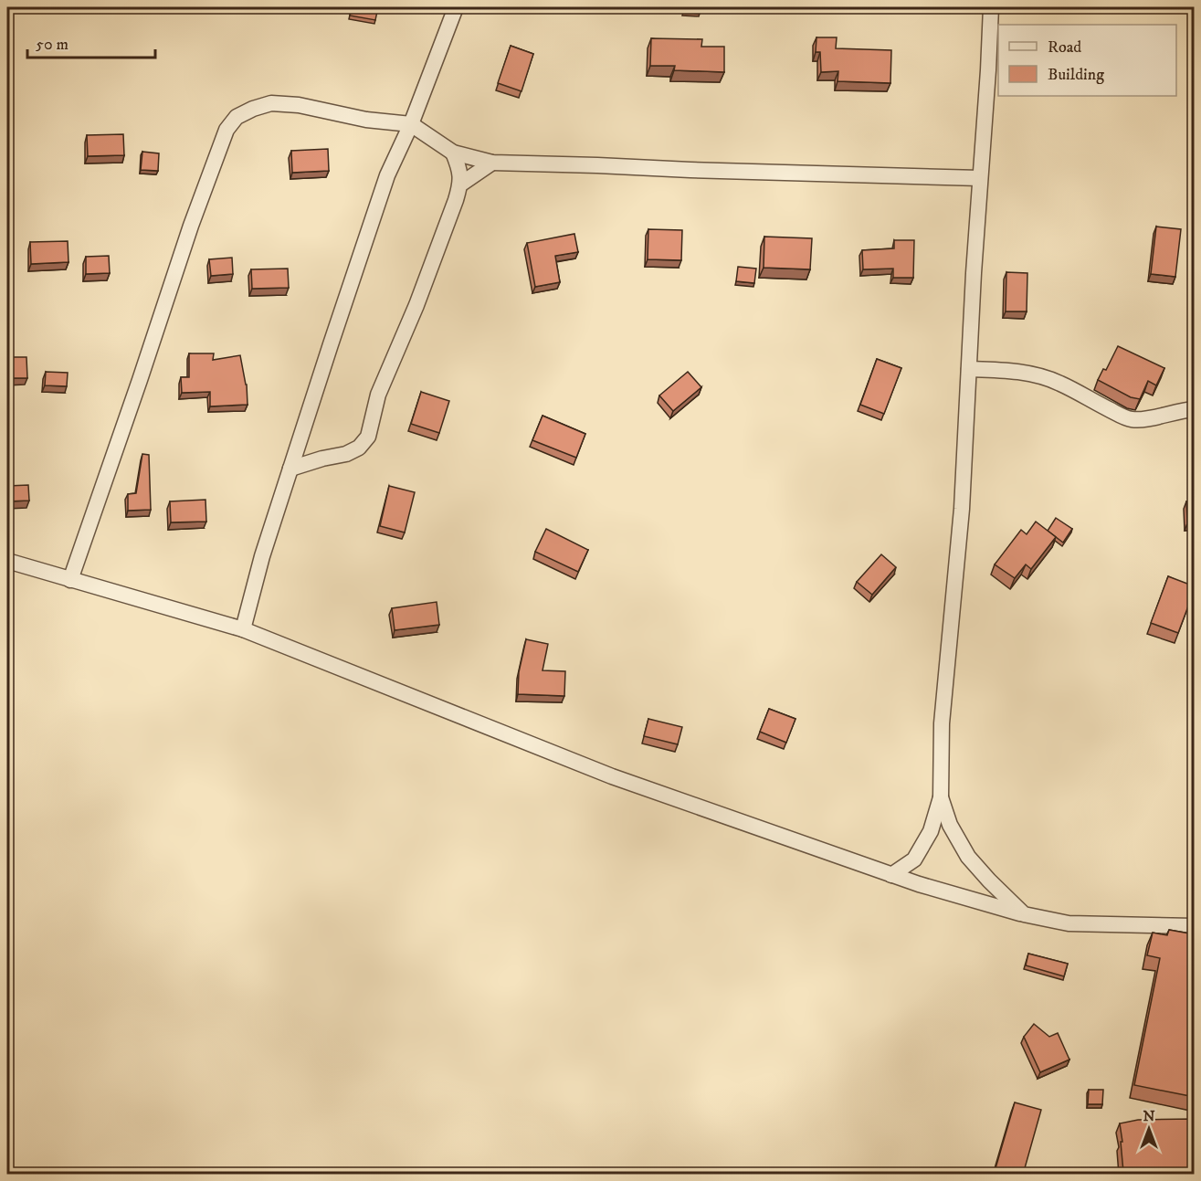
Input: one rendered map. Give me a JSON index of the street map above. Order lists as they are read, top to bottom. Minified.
{"legend":["Road","Building"],"scale_bar":"50 m","north":"top"}
